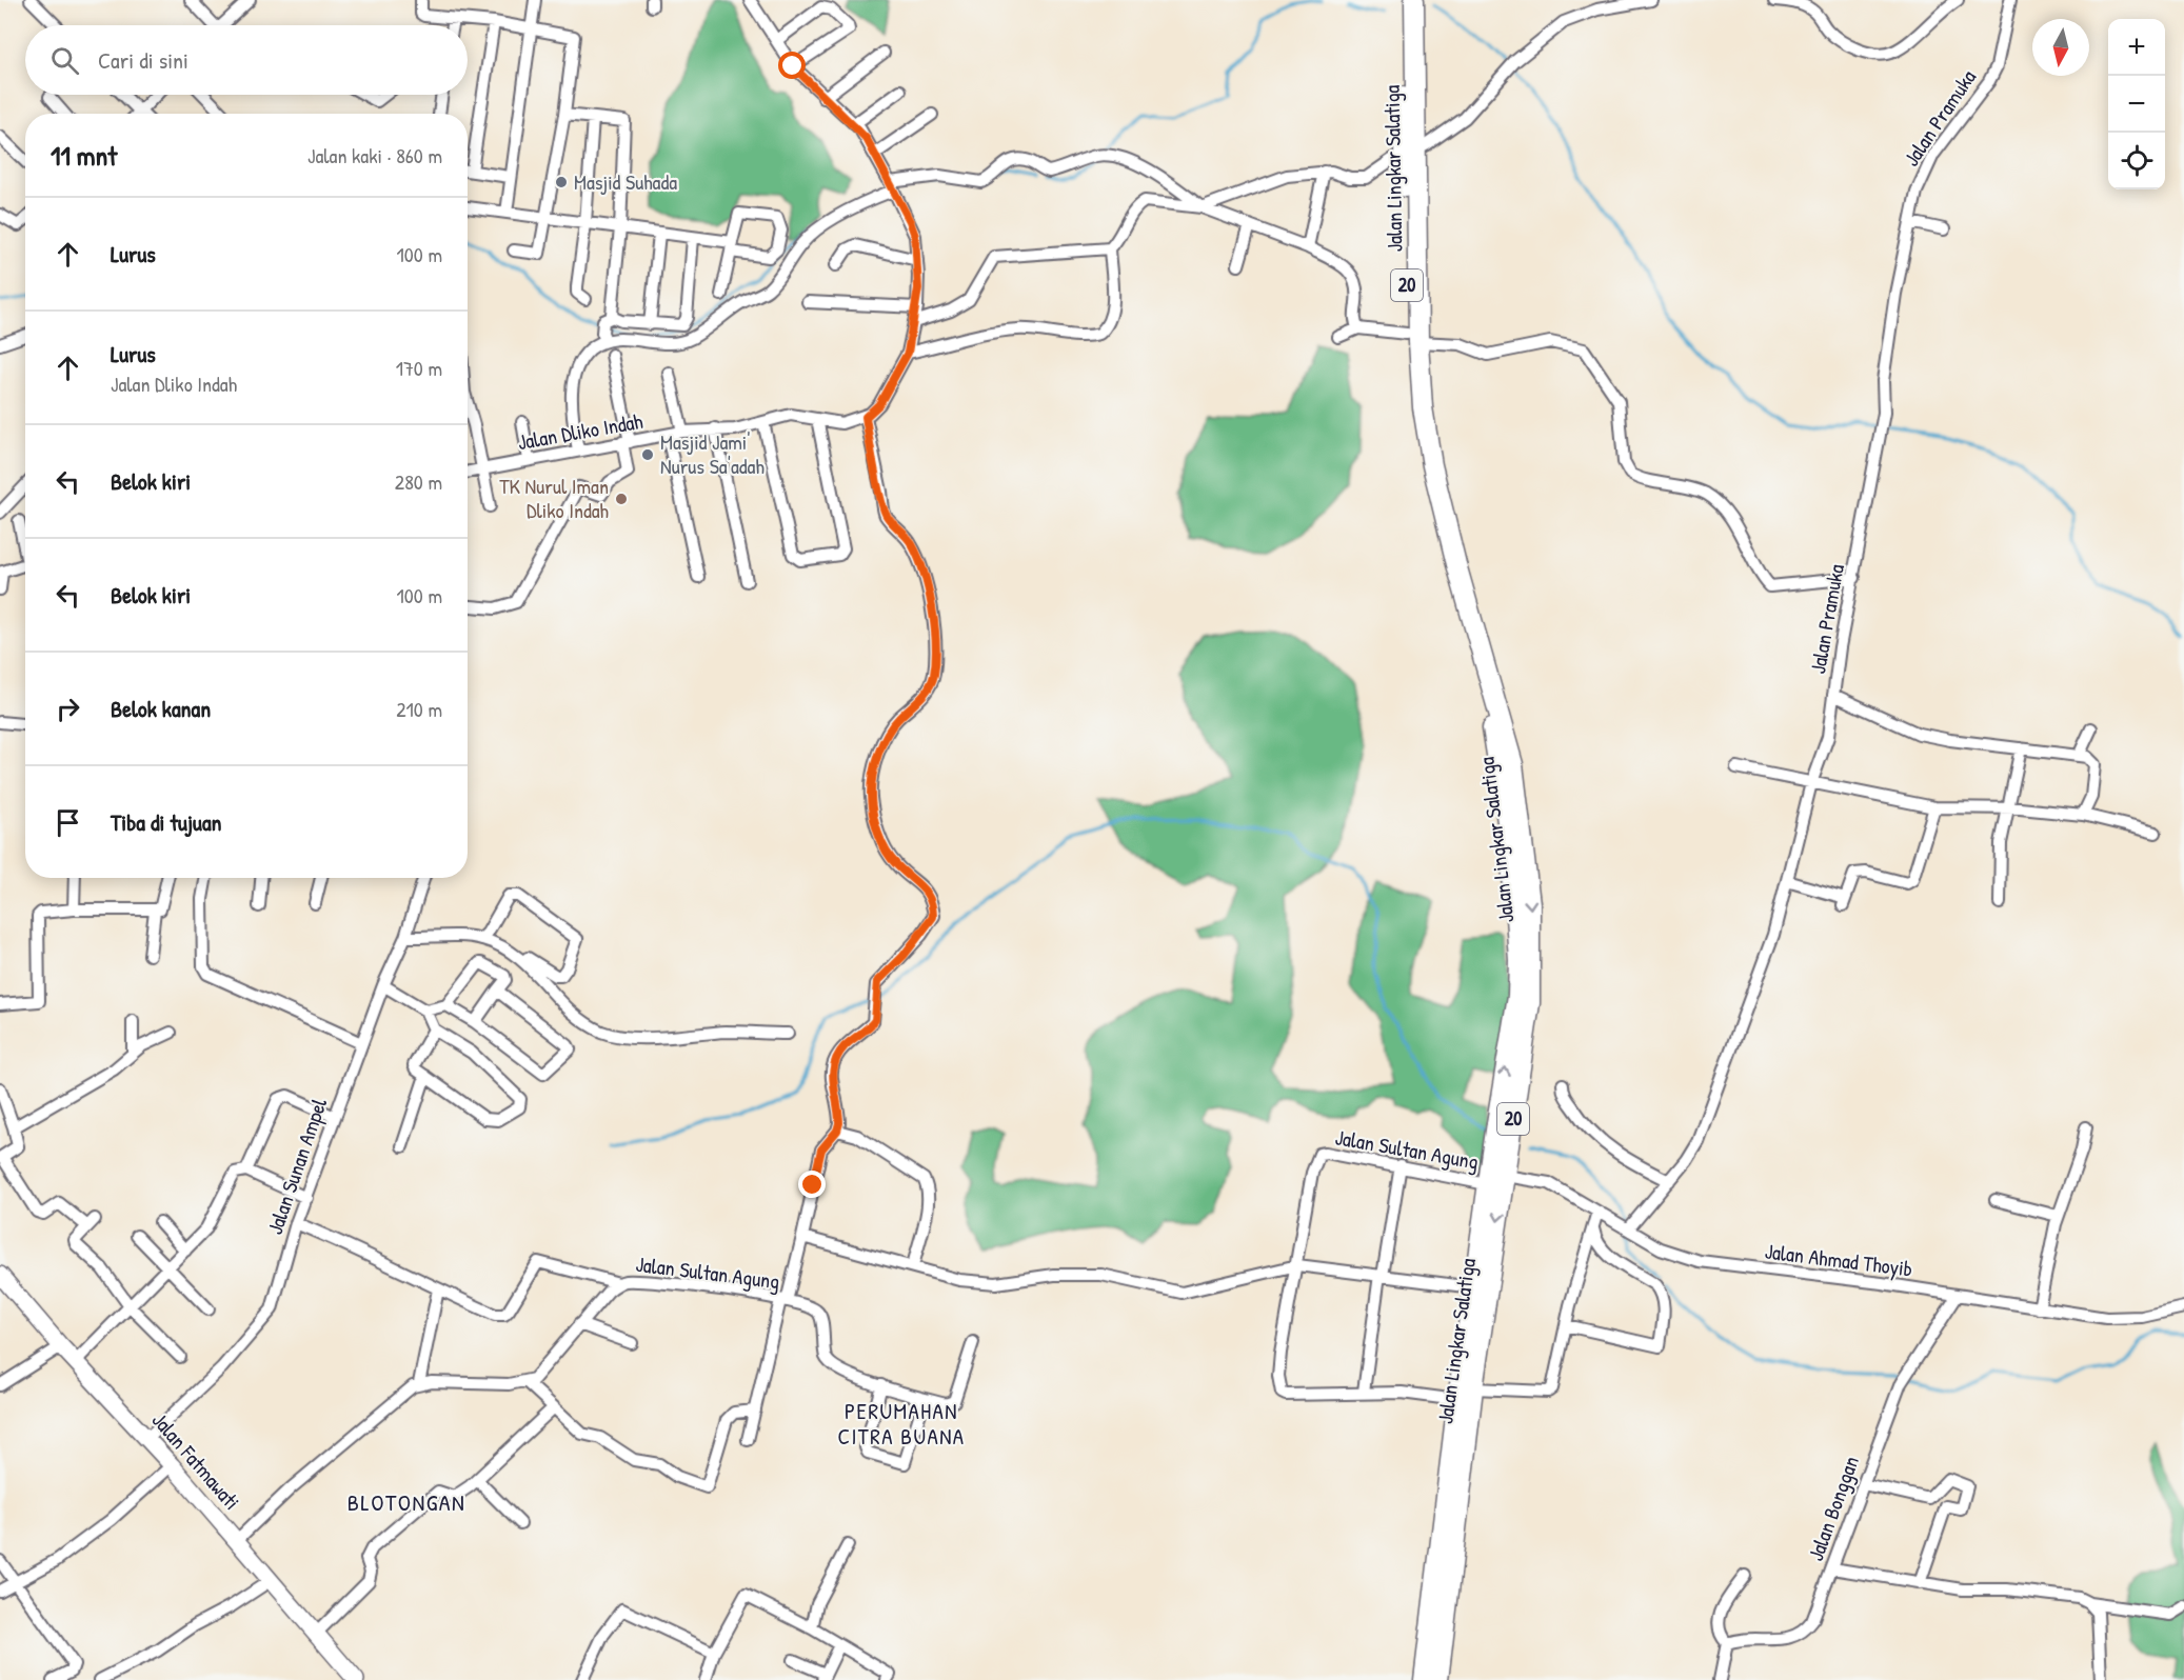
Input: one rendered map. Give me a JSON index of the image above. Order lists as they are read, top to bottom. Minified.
{"streets":{"highway":["Jalan Lingkar Salatiga","20"],"main road":["Jalan Fatmawati"],"street":["Jalan Pramuka","Jalan Dliko Indah","Jalan Sultan Agung","Jalan Sunan Ampel","Jalan Ahmad Thoyib","Jalan Bonggan"]},"crossings":[["Jalan Pramuka","Jalan Ahmad Thoyib"],["Jalan Lingkar Salatiga","Jalan Sultan Agung"],["Jalan Lingkar Salatiga","Jalan Ahmad Thoyib"],["Jalan Sultan Agung","Jalan Ahmad Thoyib"],["Jalan Sunan Ampel","Jalan Fatmawati"],["Jalan Ahmad Thoyib","Jalan Bonggan"]],"districts":["PERUMAHAN CITRA BUANA","BLOTONGAN"],"places":["Masjid Suhada","Masjid Jami' Nurus Sa'adah","TK Nurul Iman Dliko Indah"],"north":"bottom","page":{"map_buttons":["+","−"],"search":"Cari di sini","heading":["11 mnt","Jalan kaki · 860 m"],"list":[["Lurus","100 m"],["Lurus","Jalan Dliko Indah","170 m"],["Belok kiri","280 m"],["Belok kiri","100 m"],["Belok kanan","210 m"],"Tiba di tujuan"]}}
